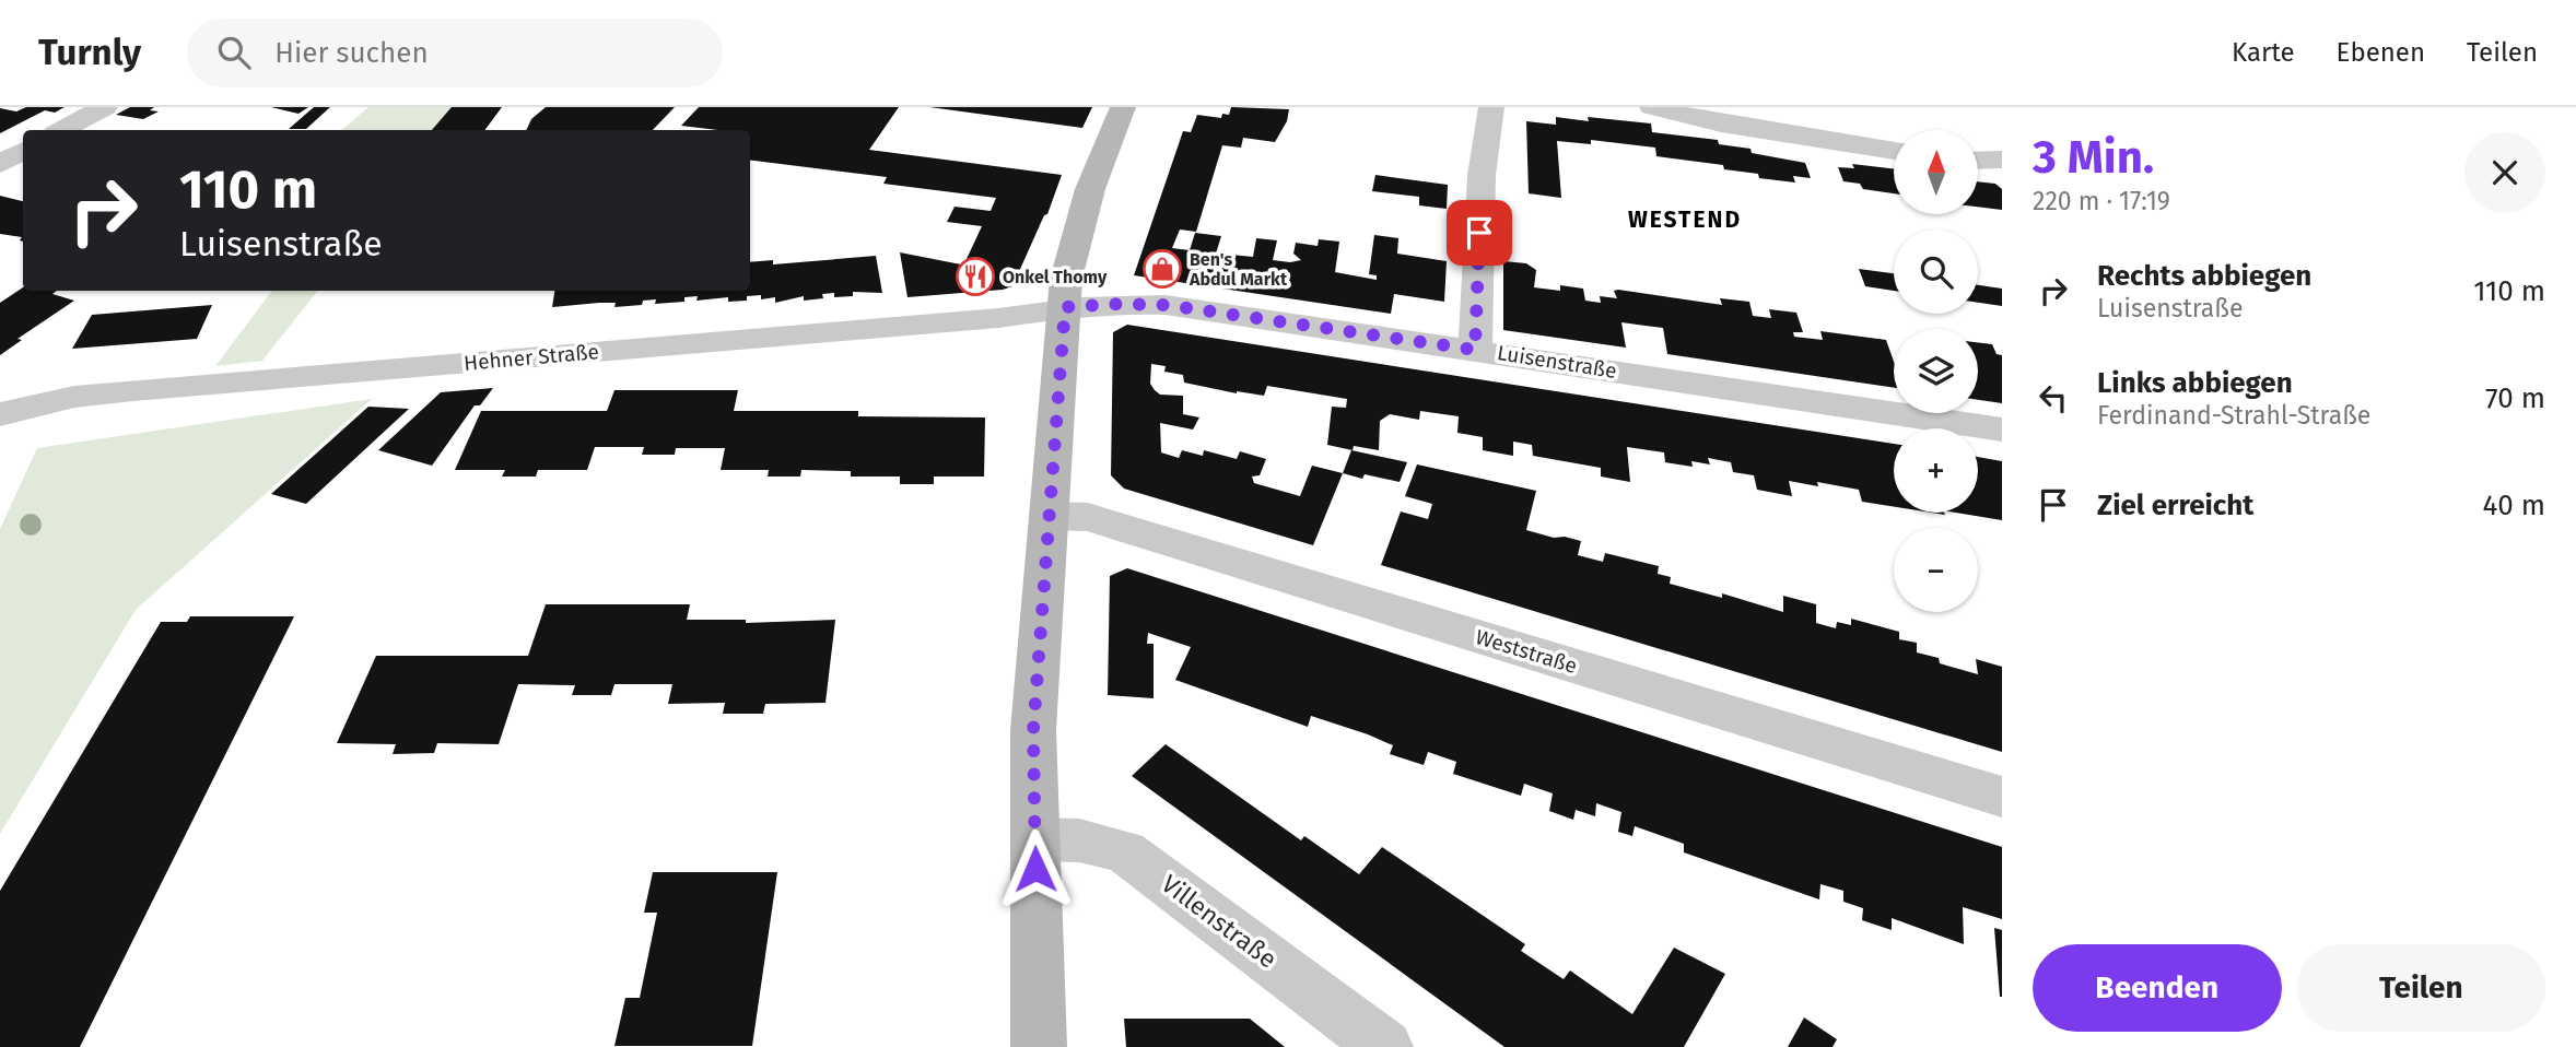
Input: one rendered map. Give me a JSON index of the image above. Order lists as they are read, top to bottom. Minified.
{"streets":{"street":["Hehner Straße","Luisenstraße","Weststraße","Villenstraße"]},"crossings":[["Hehner Straße","Luisenstraße"]],"districts":["WESTEND"],"places":{"shop":["Ben's Abdul Markt"],"restaurant":["Onkel Thomy"]},"north":"top","page":{"header":"Turnly","search":"Hier suchen","nav":["Karte","Ebenen","Teilen"],"heading":["3 Min.","220 m · 17:19"],"map_buttons":["+","−"],"turn":["110 m","Luisenstraße"],"list":[{"name":"Rechts abbiegen","note":"Luisenstraße","value":"110 m"},{"name":"Links abbiegen","note":"Ferdinand-Strahl-Straße","value":"70 m"},{"name":"Ziel erreicht","value":"40 m"}],"buttons":["Beenden","Teilen"]}}
